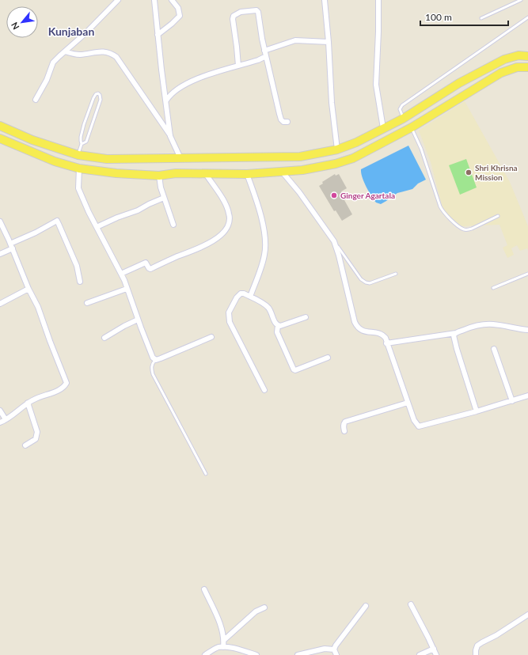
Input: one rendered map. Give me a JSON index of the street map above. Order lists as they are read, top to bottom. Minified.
{"districts":["Kunjaban"],"places":["Shri Khrisna Mission","Ginger Agartala"],"scale_bar":"100 m","north":"bottom left"}
